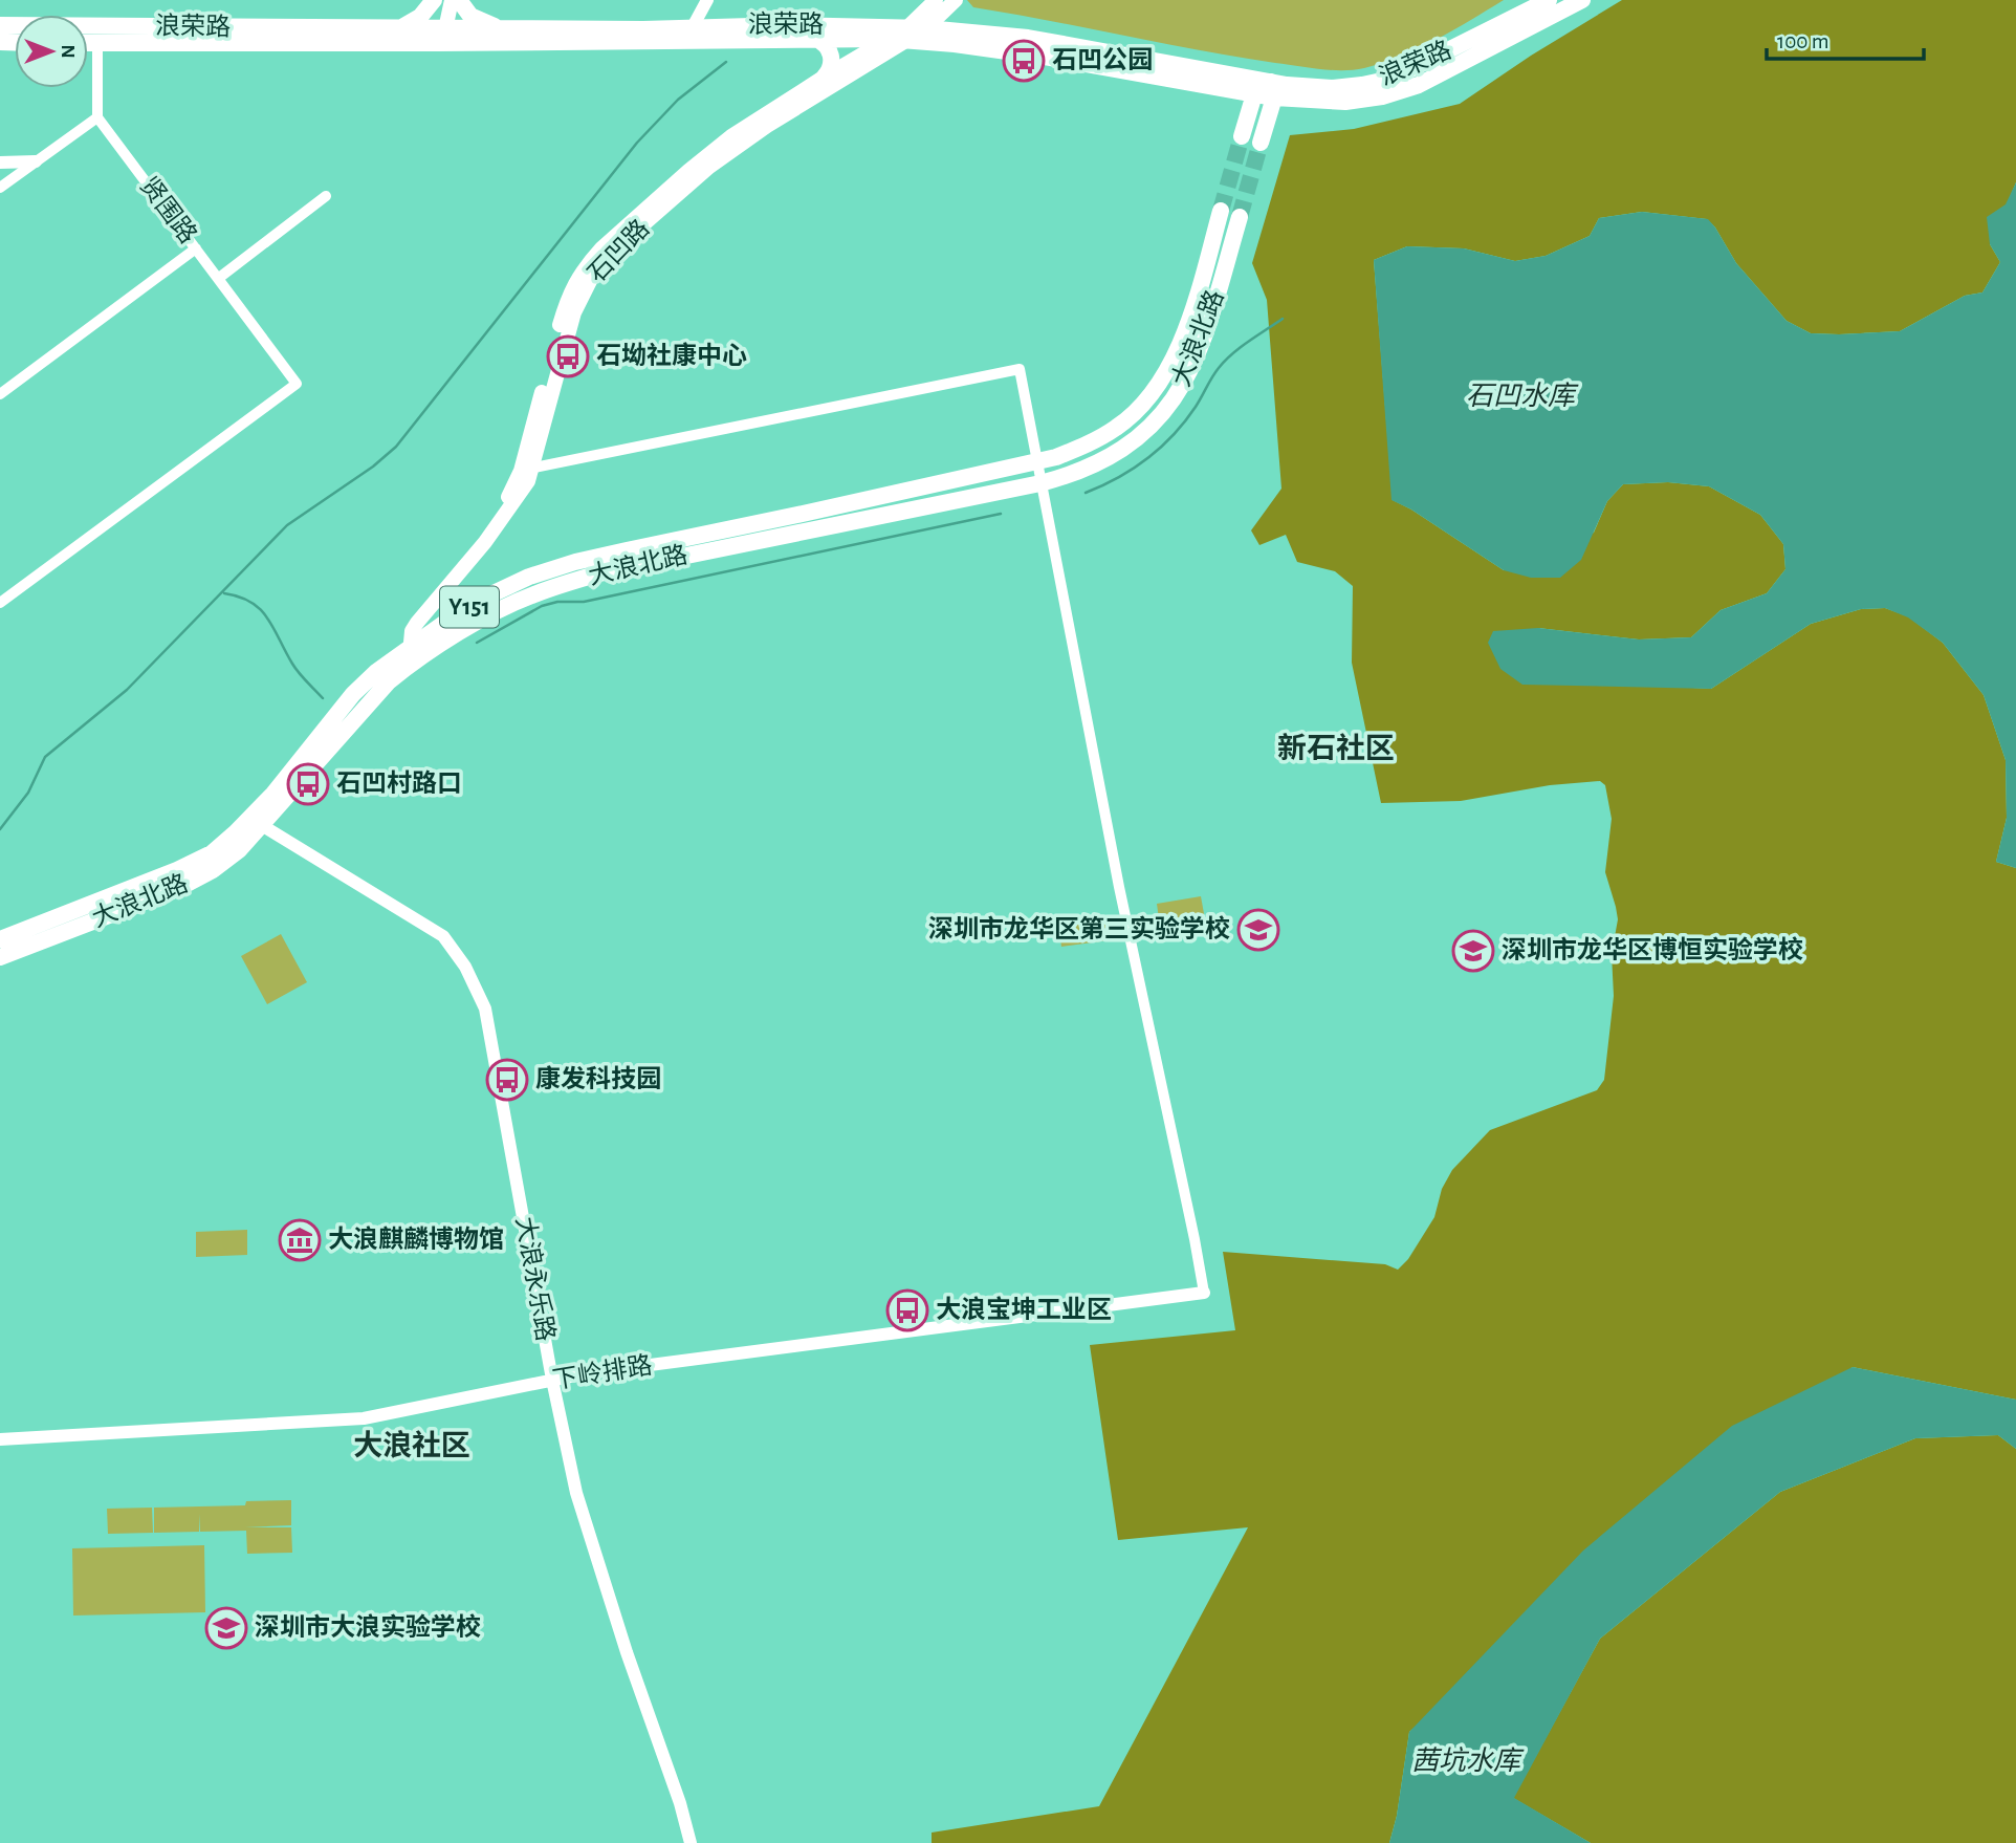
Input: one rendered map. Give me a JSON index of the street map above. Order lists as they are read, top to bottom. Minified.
{"streets":{"main road":["浪荣路","石凹路","大浪北路","Y151"],"street":["贤围路","大浪永乐路","下岭排路"]},"crossings":[["浪荣路","石凹路"],["石凹路","大浪北路"],["大浪北路","大浪永乐路"],["大浪永乐路","下岭排路"]],"districts":["新石社区","大浪社区"],"water":["石凹水库","茜坑水库"],"places":{"bus stop":["石凹公园","石坳社康中心","石凹村路口","康发科技园","大浪宝坤工业区"],"school or university":["深圳市龙华区第三实验学校","深圳市龙华区博恒实验学校","深圳市大浪实验学校"],"museum":["大浪麒麟博物馆"]},"scale_bar":"100 m","north":"right"}
